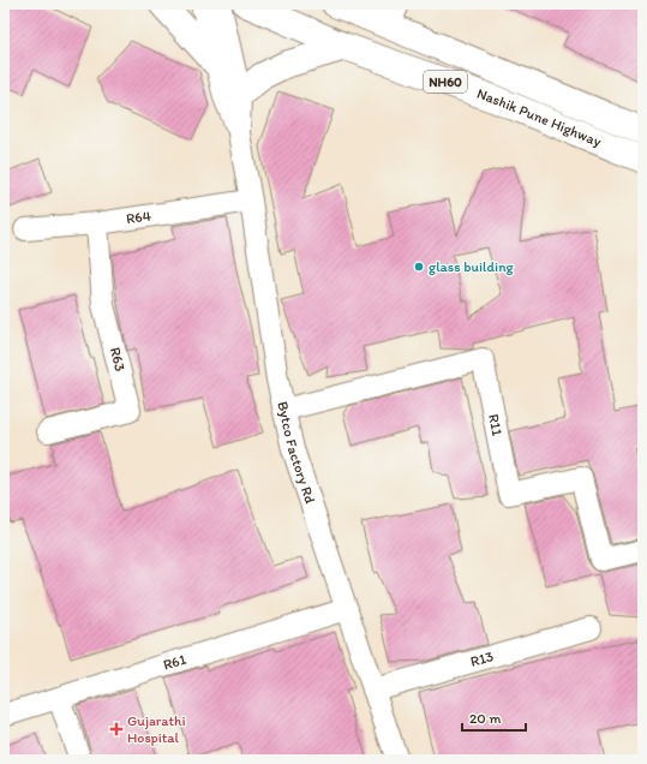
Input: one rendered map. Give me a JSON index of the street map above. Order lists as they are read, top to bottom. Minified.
{"streets":{"highway":["NH60","Nashik Pune Highway"],"street":["R64","R63","R11","Bytco Factory Rd","R13","R61"]},"crossings":[["R64","R63"],["R64","Bytco Factory Rd"],["R11","Bytco Factory Rd"],["Bytco Factory Rd","R13"],["Bytco Factory Rd","R61"]],"places":{"other":["glass building"],"health":["Gujarathi Hospital"]},"scale_bar":"20 m"}
